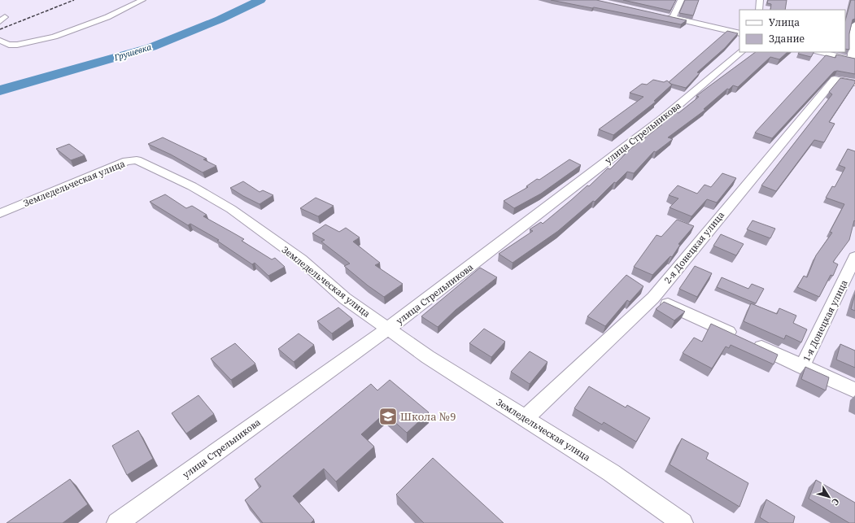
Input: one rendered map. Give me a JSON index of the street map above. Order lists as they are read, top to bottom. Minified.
{"streets":{"street":["улица Стрельникова","Земледельческая улица","2-я Донецкая улица","1-я Донецкая улица"]},"crossings":[["улица Стрельникова","Земледельческая улица"],["Земледельческая улица","2-я Донецкая улица"]],"water":["Грушевка"],"places":{"school or university":["Школа №9"]},"legend":["Улица","Здание"],"north":"bottom right"}
